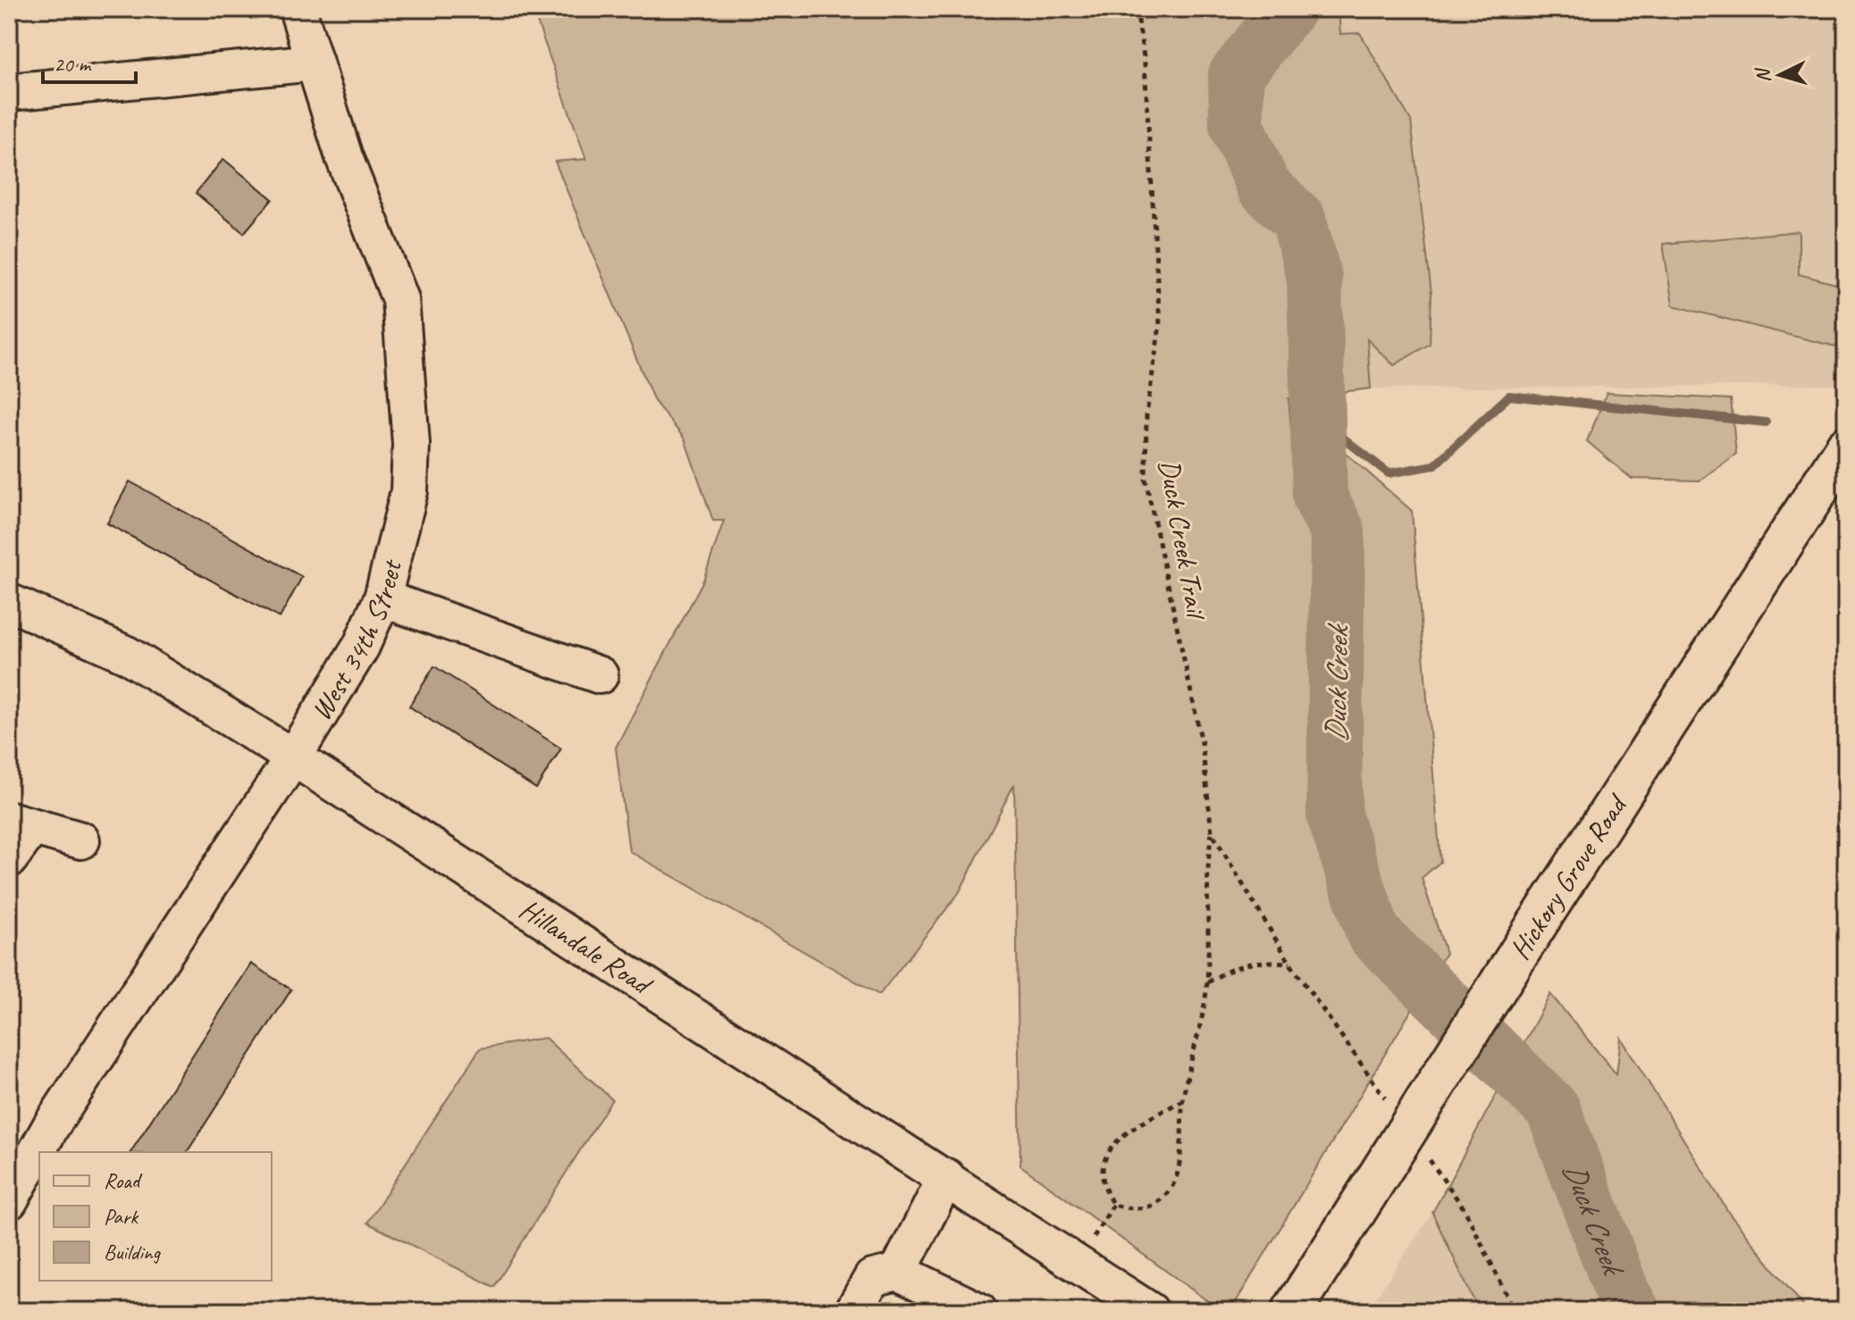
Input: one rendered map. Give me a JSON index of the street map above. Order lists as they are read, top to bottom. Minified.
{"streets":{"main road":["Hickory Grove Road"],"street":["West 34th Street","Hillandale Road"],"path":["Duck Creek Trail"]},"crossings":[["West 34th Street","Hillandale Road"]],"water":["Duck Creek"],"legend":["Road","Park","Building"],"scale_bar":"20 m","north":"left"}
